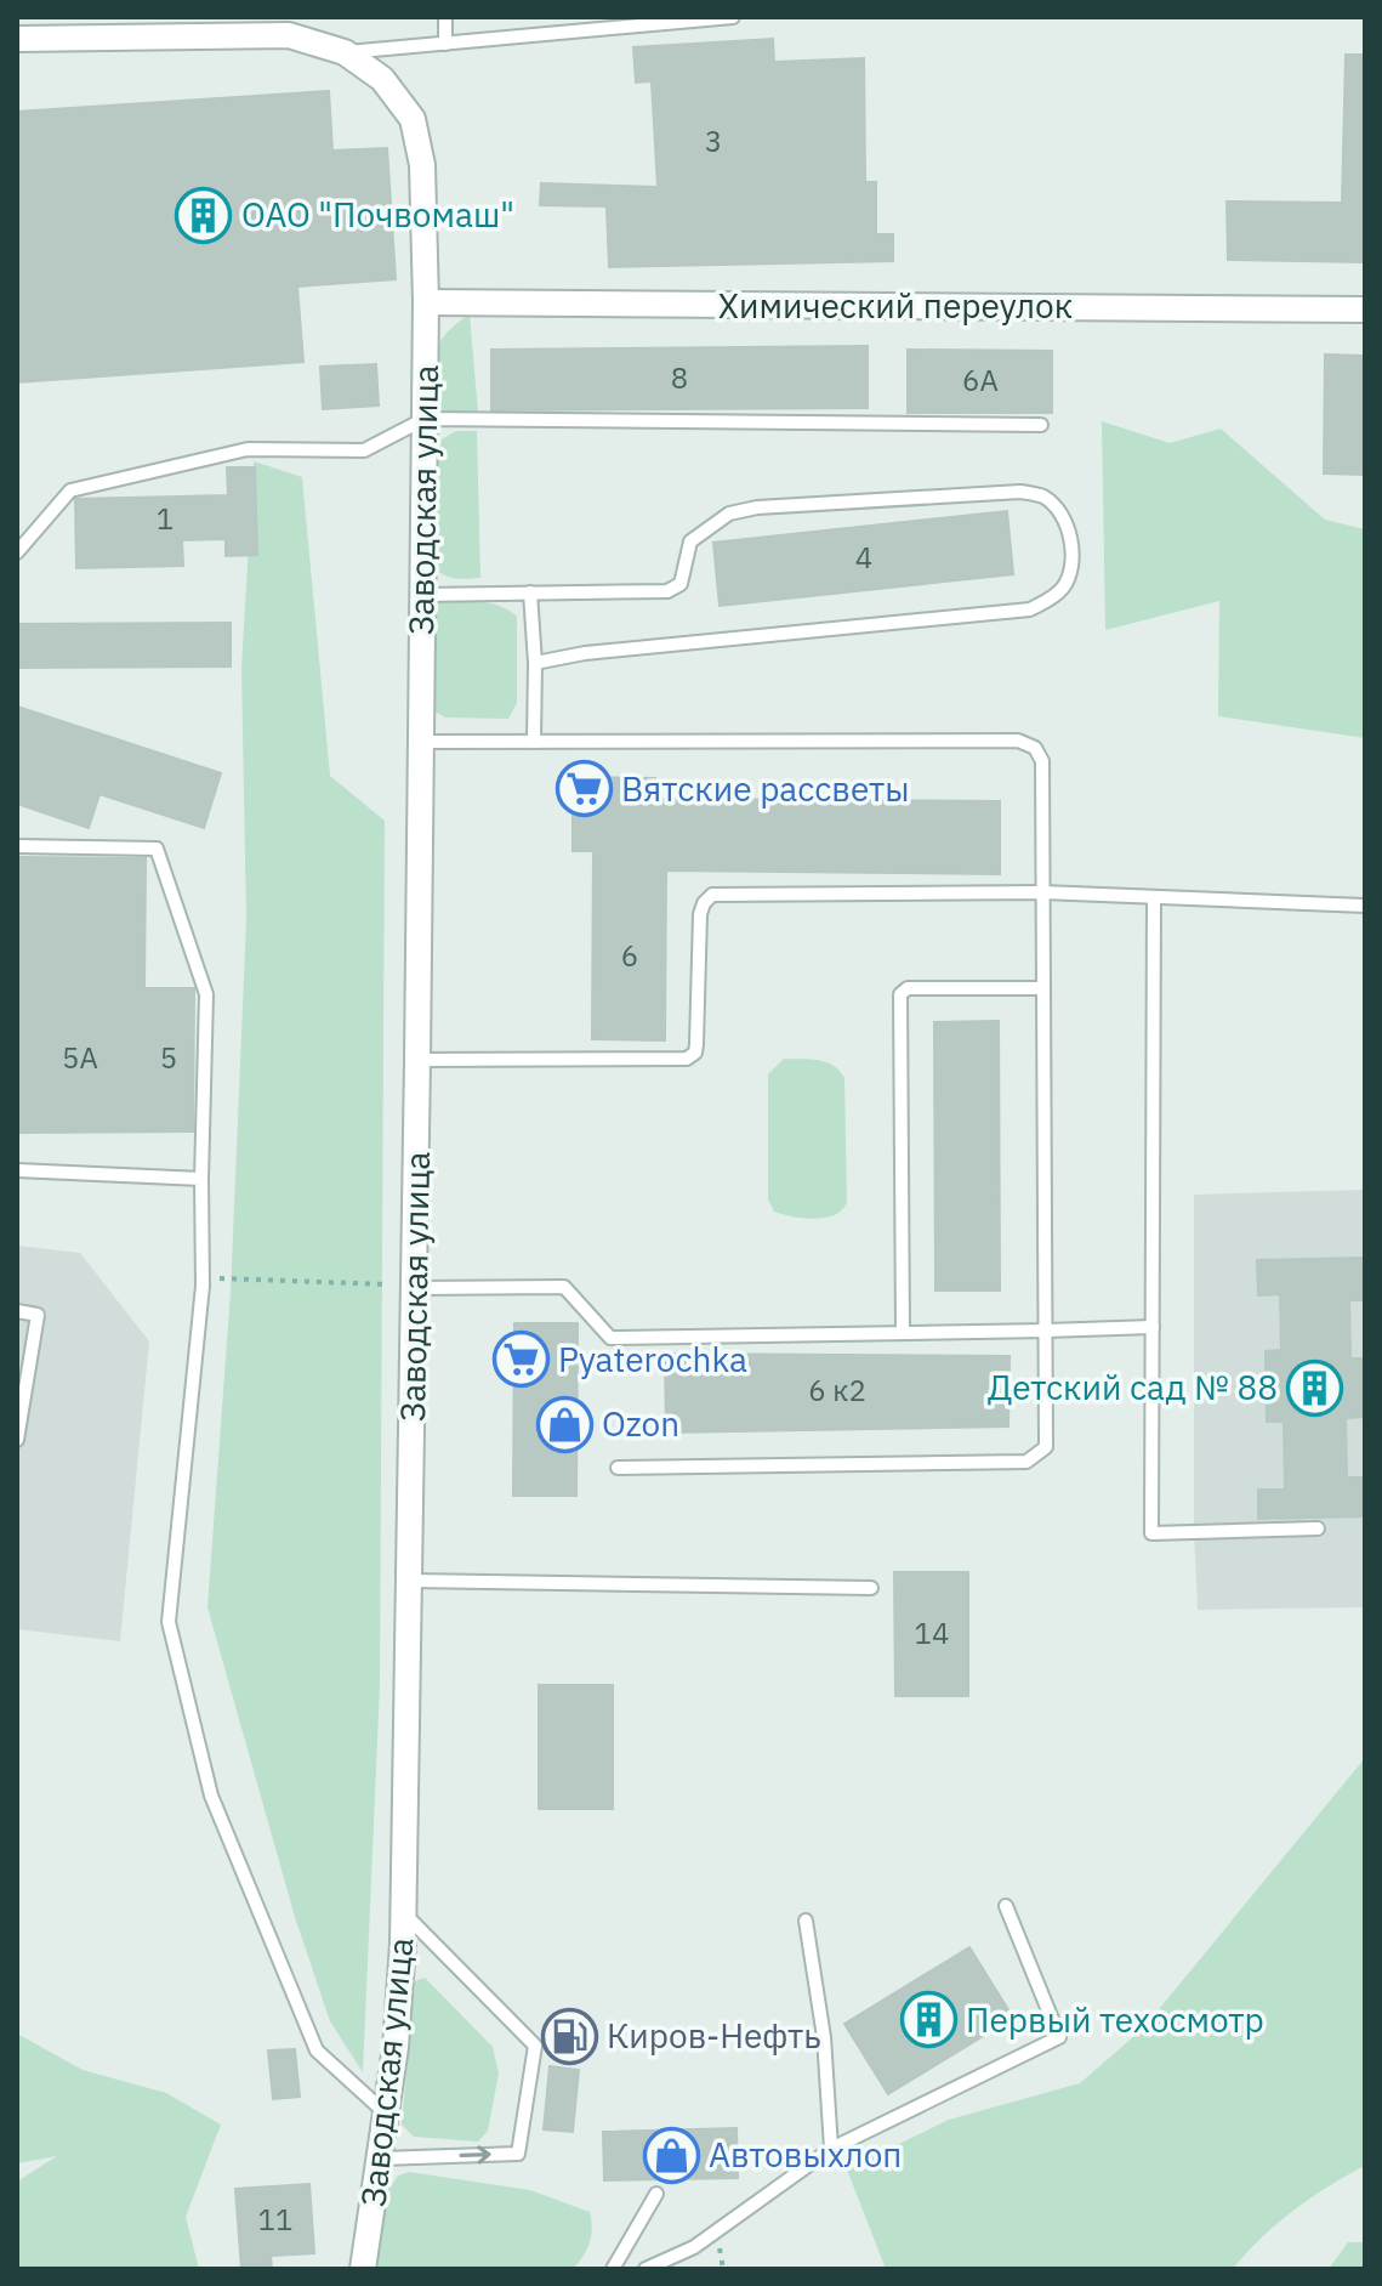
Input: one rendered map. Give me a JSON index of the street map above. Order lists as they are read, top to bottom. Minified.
{"streets":{"street":["Химический переулок","Заводская улица"]},"crossings":[["Химический переулок","Заводская улица"]],"places":{"building":["ОАО \"Почвомаш\"","Детский сад № 88","Первый техосмотр"],"supermarket":["Вятские рассветы","Pyaterochka"],"shop":["Ozon","Автовыхлоп"],"fuel station":["Киров-Нефть"]},"house_numbers":["3","8","6А","1","4","6","5А","5","6 к2","14","11"]}
